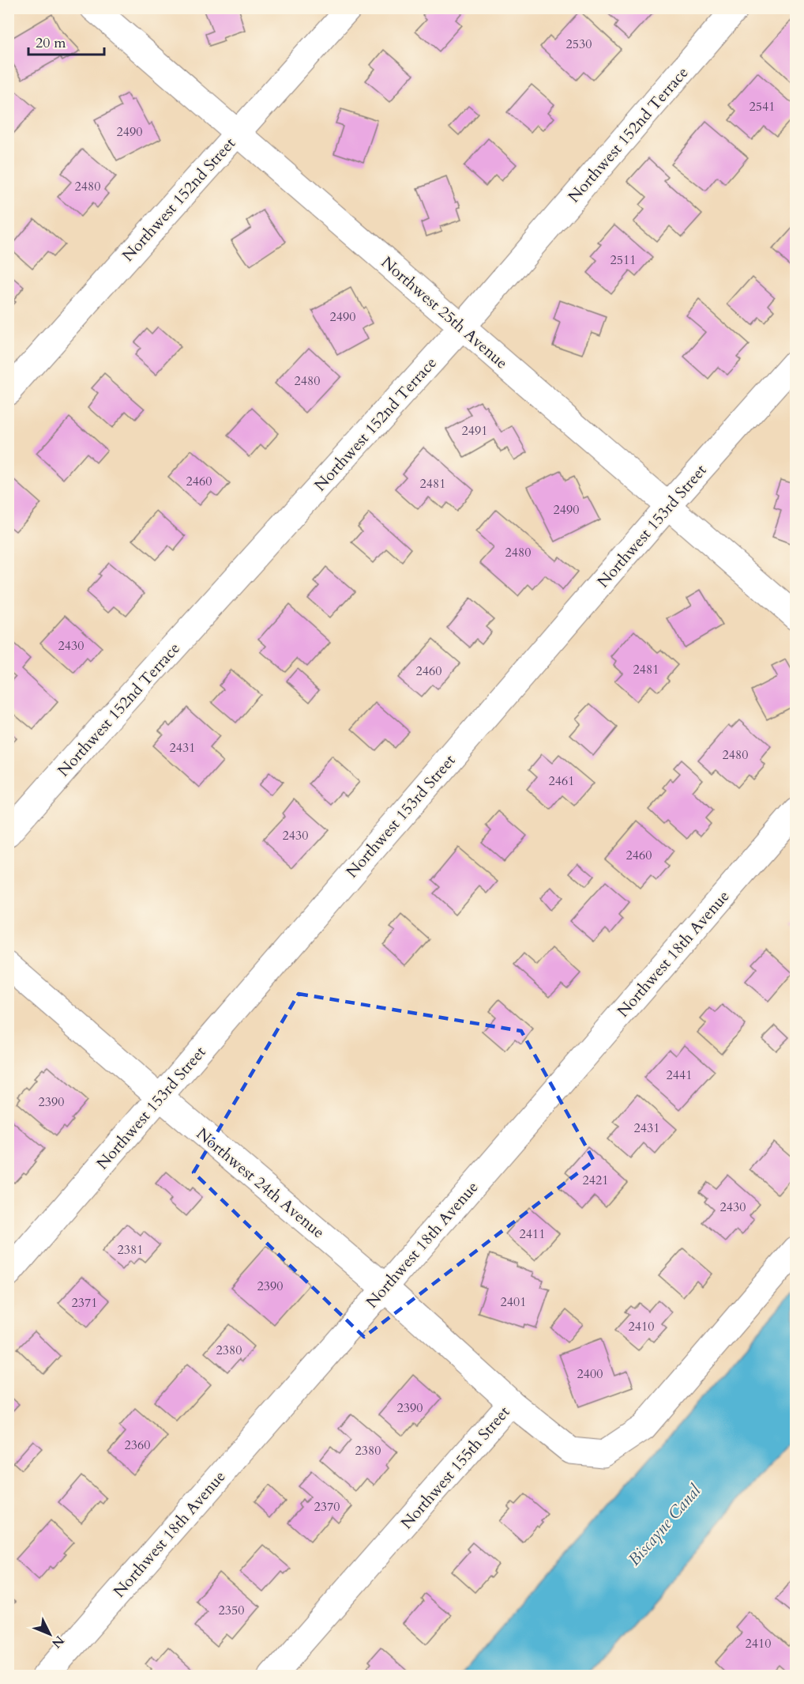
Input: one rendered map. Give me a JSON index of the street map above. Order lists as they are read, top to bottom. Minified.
{"streets":{"street":["Northwest 152nd Terrace","Northwest 152nd Street","Northwest 25th Avenue","Northwest 153rd Street","Northwest 18th Avenue","Northwest 24th Avenue","Northwest 155th Street"]},"crossings":[["Northwest 152nd Terrace","Northwest 25th Avenue"],["Northwest 152nd Street","Northwest 25th Avenue"],["Northwest 25th Avenue","Northwest 153rd Street"],["Northwest 153rd Street","Northwest 24th Avenue"],["Northwest 18th Avenue","Northwest 24th Avenue"],["Northwest 24th Avenue","Northwest 155th Street"]],"water":["Biscayne Canal"],"house_numbers":["2530","2541","2490","2480","2511","2490","2480","2491","2460","2481","2490","2480","2430","2481","2460","2431","2480","2461","2430","2460","2441","2390","2431","2421","2430","2411","2381","2390","2401","2371","2410","2380","2400","2390","2360","2380","2370","2350","2410"],"scale_bar":"20 m","north":"bottom right"}
